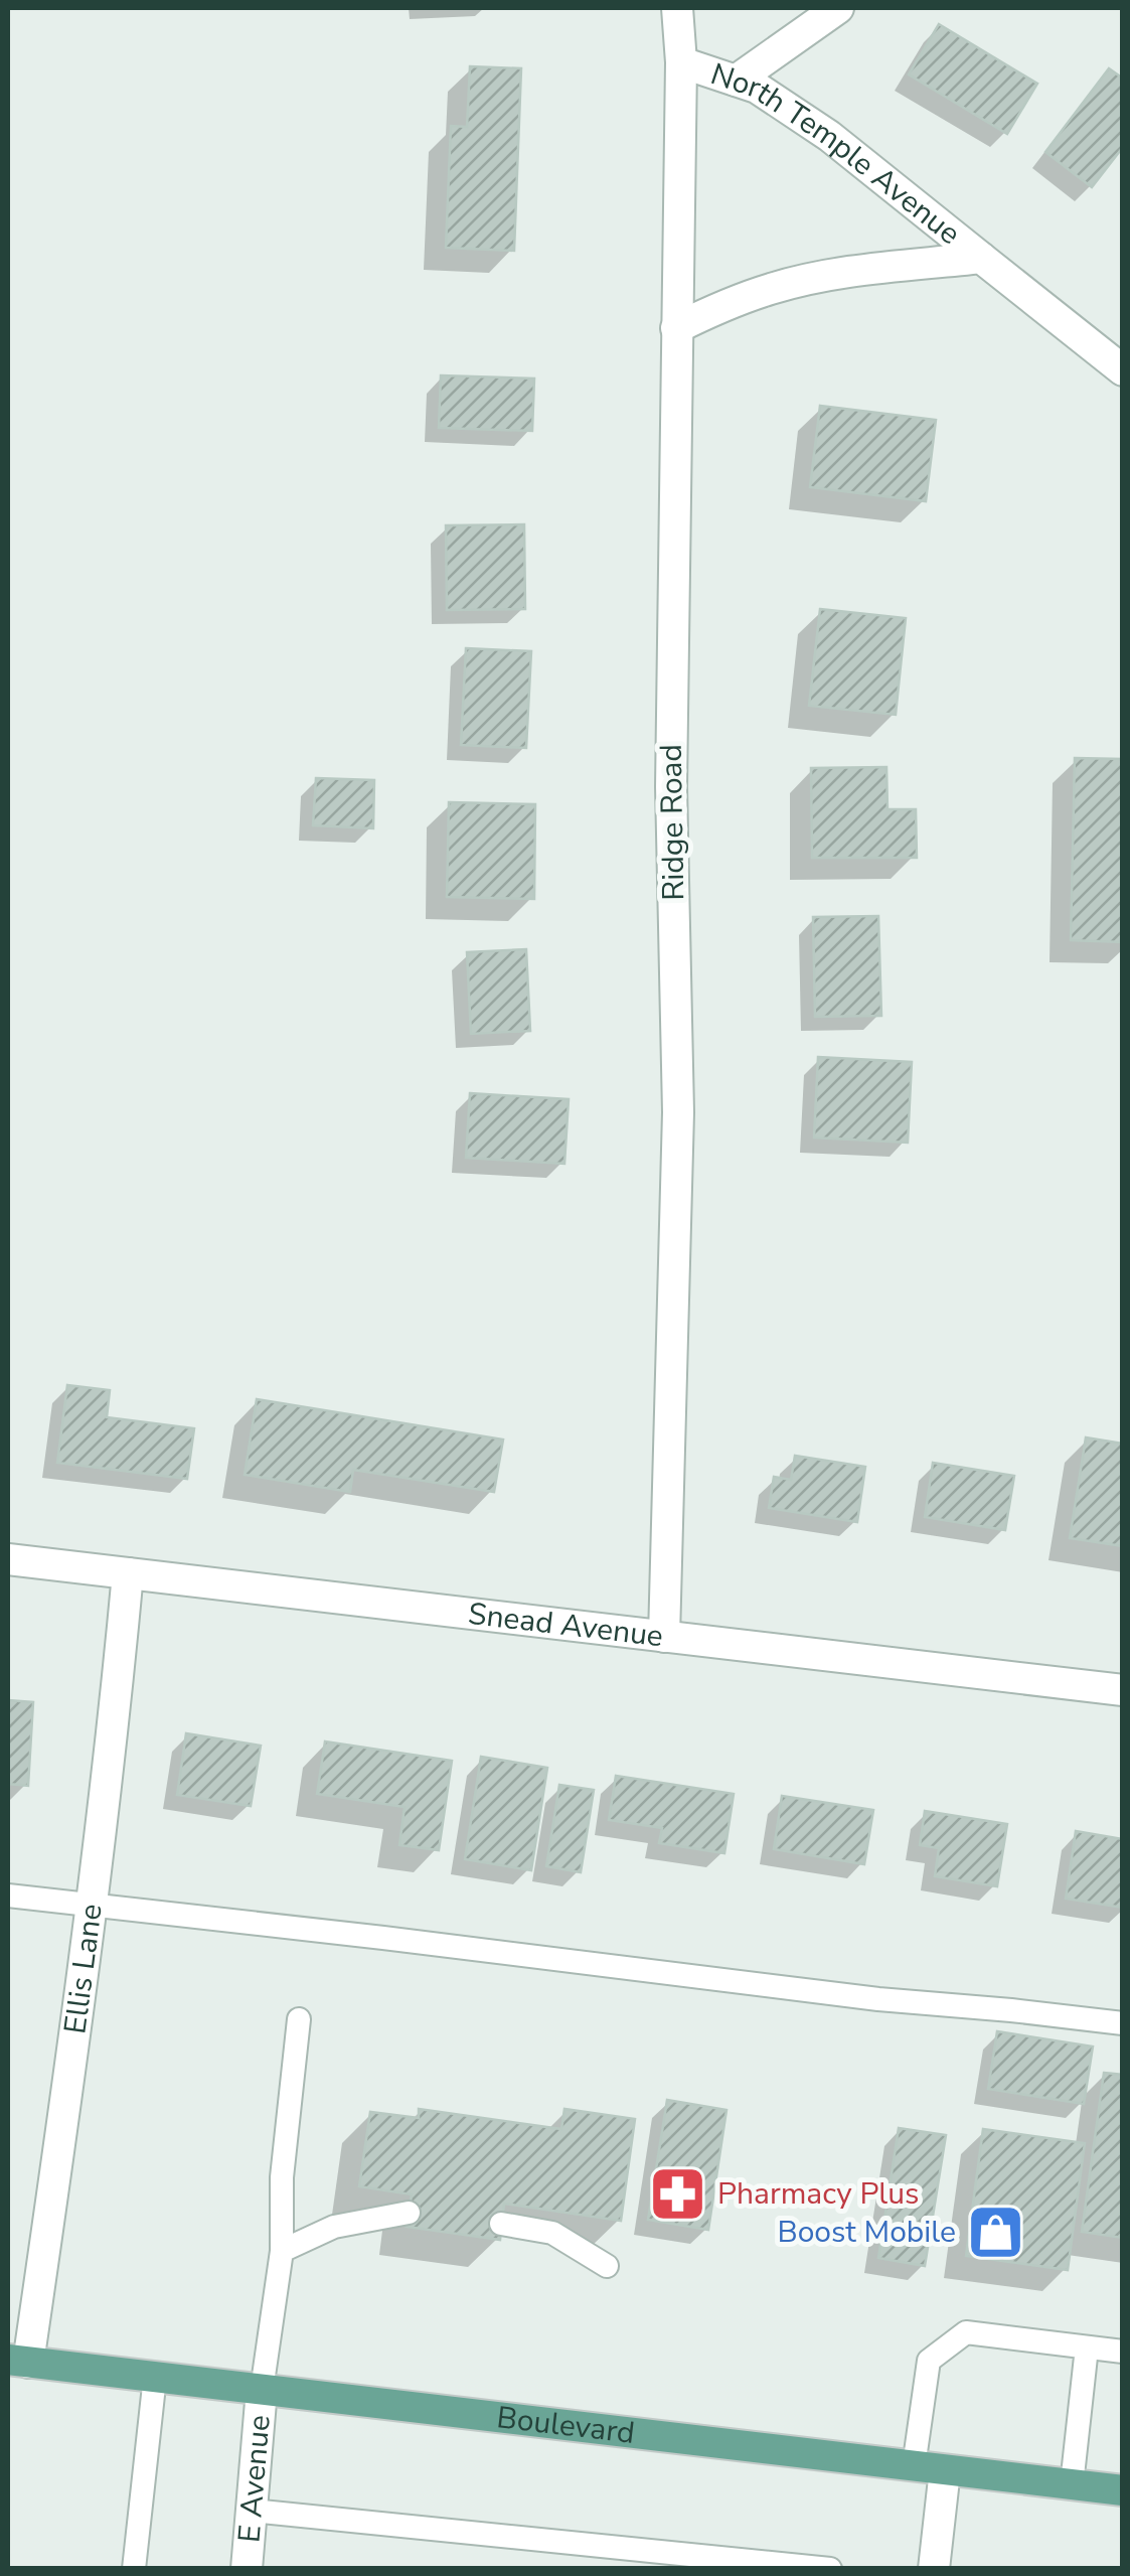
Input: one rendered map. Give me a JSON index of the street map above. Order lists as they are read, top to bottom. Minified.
{"streets":{"main road":["Boulevard"],"street":["North Temple Avenue","Ridge Road","Snead Avenue","Ellis Lane","E Avenue"]},"crossings":[["North Temple Avenue","Ridge Road"],["Ridge Road","Snead Avenue"],["Snead Avenue","Ellis Lane"],["Ellis Lane","Boulevard"],["Boulevard","E Avenue"]],"places":{"pharmacy":["Pharmacy Plus"],"shop":["Boost Mobile"]}}
